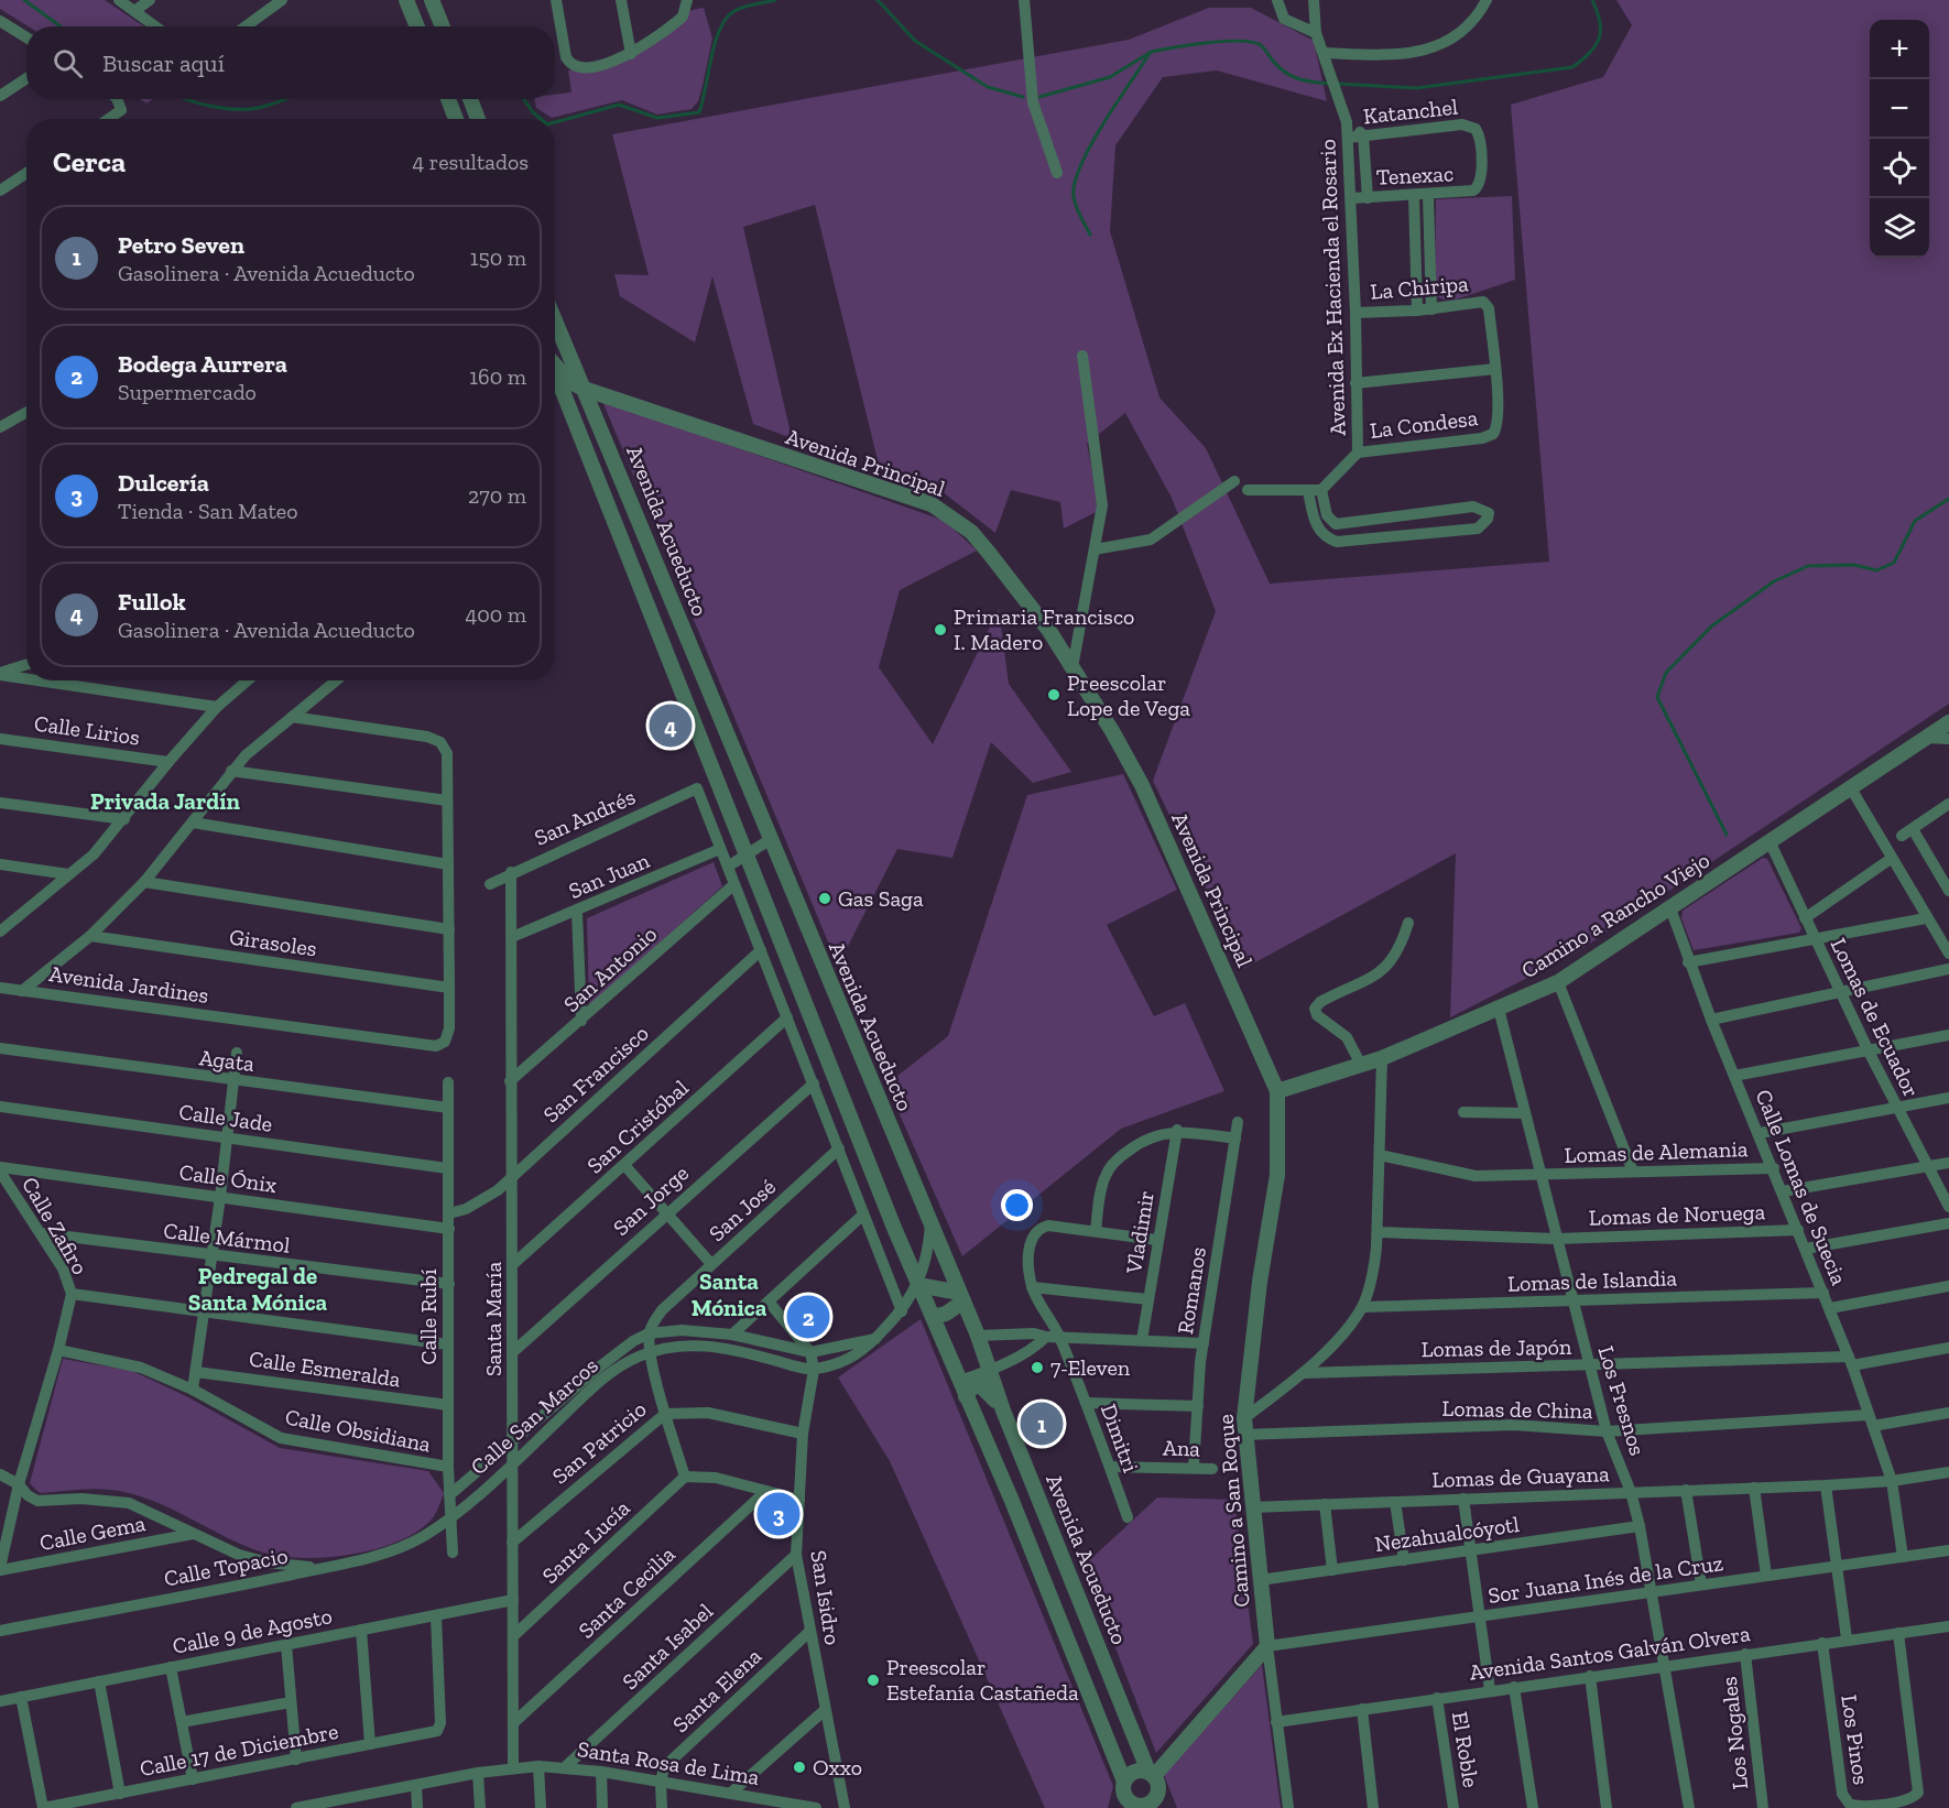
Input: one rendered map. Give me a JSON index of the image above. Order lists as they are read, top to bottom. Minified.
{"streets":{"street":["Katanchel","Tenexac","Avenida Ex Hacienda el Rosario","La Chiripa","La Condesa","Avenida Principal","Avenida Acueducto","Calle Lirios","San Andrés","San Juan","Camino a Rancho Viejo","Girasoles","San Antonio","Avenida Jardines","Lomas de Ecuador","Agata","San Francisco","Calle Jade","San Cristóbal","Lomas de Alemania","Calle Ónix","Calle Lomas de Suecia","San Jorge","San José","Lomas de Noruega","Calle Zafiro","Vladimir","Calle Mármol","Lomas de Islandia","Romanos","Calle Rubí","Santa María","Lomas de Japón","Calle Esmeralda","Los Fresnos","Lomas de China","Calle San Marcos","Calle Obsidiana","Dimitri","San Patricio","Ana","Lomas de Guayana","Camino a San Roque","Calle Gema","Nezahualcóyotl","Santa Lucía","Calle Topacio","Sor Juana Inés de la Cruz","Santa Cecilia","San Isidro","Calle 9 de Agosto","Santa Isabel","Avenida Santos Galván Olvera","Santa Elena","Los Nogales","Los Pinos","Calle 17 de Diciembre","El Roble","Santa Rosa de Lima"]},"crossings":[["Katanchel","Tenexac"],["Katanchel","Avenida Ex Hacienda el Rosario"],["Tenexac","Avenida Ex Hacienda el Rosario"],["Avenida Ex Hacienda el Rosario","La Chiripa"],["Avenida Ex Hacienda el Rosario","La Condesa"],["La Chiripa","La Condesa"],["Avenida Principal","Avenida Acueducto"],["Avenida Principal","Camino a Rancho Viejo"],["Avenida Principal","Camino a San Roque"],["San Andrés","San Juan"],["San Andrés","Santa María"],["San Juan","Santa María"],["Camino a Rancho Viejo","Lomas de Ecuador"],["Camino a Rancho Viejo","Calle Lomas de Suecia"],["Camino a Rancho Viejo","Los Fresnos"],["Camino a Rancho Viejo","Camino a San Roque"],["Girasoles","Avenida Jardines"],["San Antonio","Santa María"],["Agata","Calle Rubí"],["San Francisco","Calle Rubí"],["San Francisco","Santa María"],["Calle Jade","Calle Rubí"],["San Cristóbal","Santa María"],["Lomas de Alemania","Calle Lomas de Suecia"],["Lomas de Alemania","Los Fresnos"],["Calle Ónix","Calle Zafiro"],["Calle Ónix","Calle Rubí"],["Calle Lomas de Suecia","Lomas de Noruega"],["Calle Lomas de Suecia","Lomas de Islandia"],["Calle Lomas de Suecia","Lomas de Japón"],["Calle Lomas de Suecia","Lomas de China"],["Calle Lomas de Suecia","Lomas de Guayana"],["Calle Lomas de Suecia","Sor Juana Inés de la Cruz"],["San Jorge","Santa María"],["San José","Calle San Marcos"],["Lomas de Noruega","Los Fresnos"],["Calle Zafiro","Calle Mármol"],["Calle Zafiro","Calle Obsidiana"],["Calle Zafiro","Calle Gema"],["Calle Mármol","Calle Rubí"],["Lomas de Islandia","Los Fresnos"],["Romanos","Ana"],["Calle Rubí","Calle Esmeralda"],["Calle Rubí","Calle San Marcos"],["Calle Rubí","Calle Obsidiana"],["Calle Rubí","Calle Topacio"],["Santa María","Calle San Marcos"],["Santa María","San Patricio"],["Santa María","Santa Lucía"],["Santa María","Santa Cecilia"],["Santa María","Calle 9 de Agosto"],["Santa María","Santa Rosa de Lima"],["Lomas de Japón","Los Fresnos"],["Los Fresnos","Lomas de China"],["Los Fresnos","Lomas de Guayana"],["Los Fresnos","Nezahualcóyotl"],["Los Fresnos","Sor Juana Inés de la Cruz"],["Los Fresnos","Avenida Santos Galván Olvera"],["Lomas de China","Camino a San Roque"],["Calle San Marcos","Calle Topacio"],["Calle San Marcos","San Isidro"],["Dimitri","Ana"],["San Patricio","San Isidro"],["Lomas de Guayana","Camino a San Roque"],["Camino a San Roque","Nezahualcóyotl"],["Camino a San Roque","Sor Juana Inés de la Cruz"],["Camino a San Roque","Avenida Santos Galván Olvera"],["San Isidro","Santa Isabel"],["San Isidro","Santa Elena"],["Calle 9 de Agosto","Calle 17 de Diciembre"],["Santa Isabel","Santa Rosa de Lima"],["Avenida Santos Galván Olvera","Los Nogales"],["Avenida Santos Galván Olvera","Los Pinos"],["Avenida Santos Galván Olvera","El Roble"],["Santa Elena","Santa Rosa de Lima"]],"districts":["Privada Jardín","Pedregal de Santa Mónica","Santa Mónica"],"places":["Primaria Francisco I. Madero","Preescolar Lope de Vega","Gas Saga","7-Eleven","Preescolar Estefanía Castañeda","Oxxo"],"page":{"map_buttons":["+","−"],"search":"Buscar aquí","heading":["Cerca","4 resultados"],"list":[{"mark":"1","name":"Petro Seven","note":"Gasolinera · Avenida Acueducto","value":"150 m"},{"mark":"2","name":"Bodega Aurrera","note":"Supermercado","value":"160 m"},{"mark":"3","name":"Dulcería","note":"Tienda · San Mateo","value":"270 m"},{"mark":"4","name":"Fullok","note":"Gasolinera · Avenida Acueducto","value":"400 m"}],"pins":["4","2","1","3"]}}
